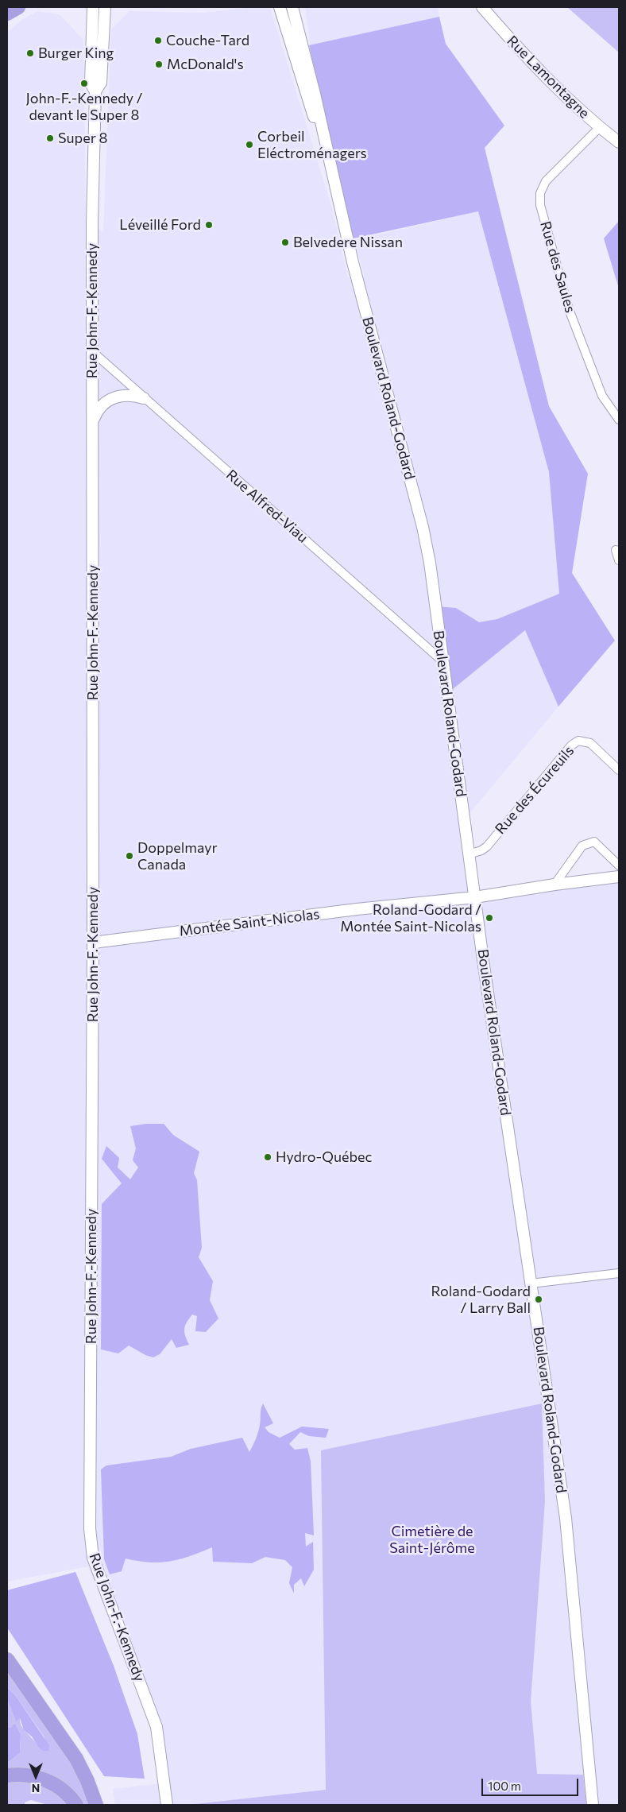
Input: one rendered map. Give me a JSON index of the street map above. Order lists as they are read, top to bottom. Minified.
{"streets":{"street":["Rue Lamontagne","Rue des Saules","Rue John-F.-Kennedy","Boulevard Roland-Godard","Rue Alfred-Viau","Rue des Écureuils","Montée Saint-Nicolas"]},"crossings":[["Rue Lamontagne","Rue des Saules"],["Rue John-F.-Kennedy","Rue Alfred-Viau"],["Rue John-F.-Kennedy","Montée Saint-Nicolas"],["Boulevard Roland-Godard","Rue Alfred-Viau"],["Boulevard Roland-Godard","Rue des Écureuils"],["Boulevard Roland-Godard","Montée Saint-Nicolas"]],"parks":["Cimetière de Saint-Jérôme"],"places":["Couche-Tard","Burger King","McDonald's","John-F.-Kennedy / devant le Super 8","Super 8","Corbeil Eléctroménagers","Léveillé Ford","Belvedere Nissan","Doppelmayr Canada","Roland-Godard / Montée Saint-Nicolas","Hydro-Québec","Roland-Godard / Larry Ball"],"scale_bar":"100 m","north":"bottom"}
